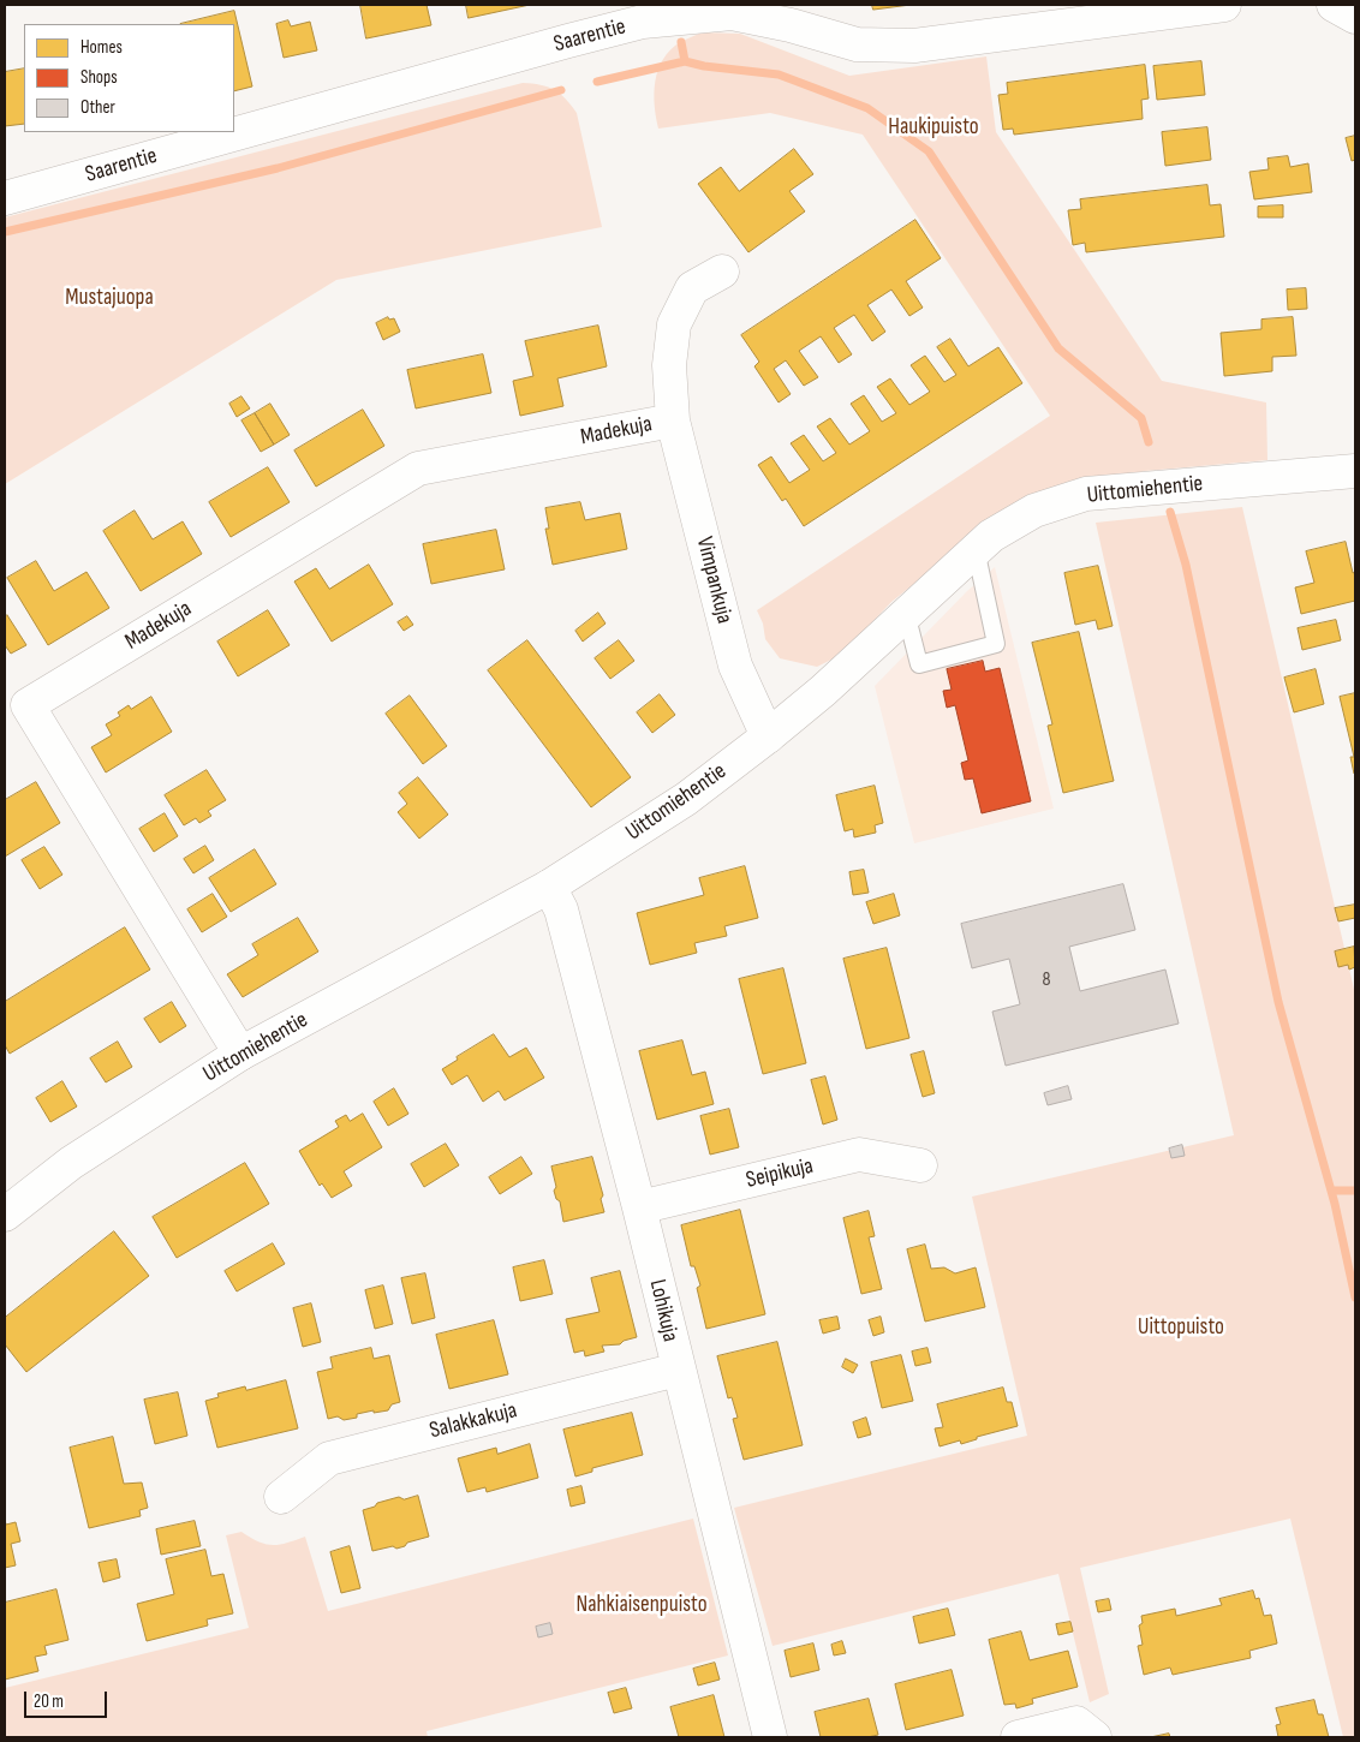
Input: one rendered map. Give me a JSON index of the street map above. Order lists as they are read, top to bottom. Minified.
{"streets":{"street":["Saarentie","Madekuja","Uittomiehentie","Vimpankuja","Seipikuja","Lohikuja","Salakkakuja"]},"crossings":[["Madekuja","Uittomiehentie"],["Madekuja","Vimpankuja"],["Uittomiehentie","Vimpankuja"],["Uittomiehentie","Lohikuja"],["Seipikuja","Lohikuja"],["Lohikuja","Salakkakuja"]],"parks":["Haukipuisto","Mustajuopa","Uittopuisto","Nahkiaisenpuisto"],"house_numbers":["8"],"legend":["Homes","Shops","Other"],"scale_bar":"20 m"}
